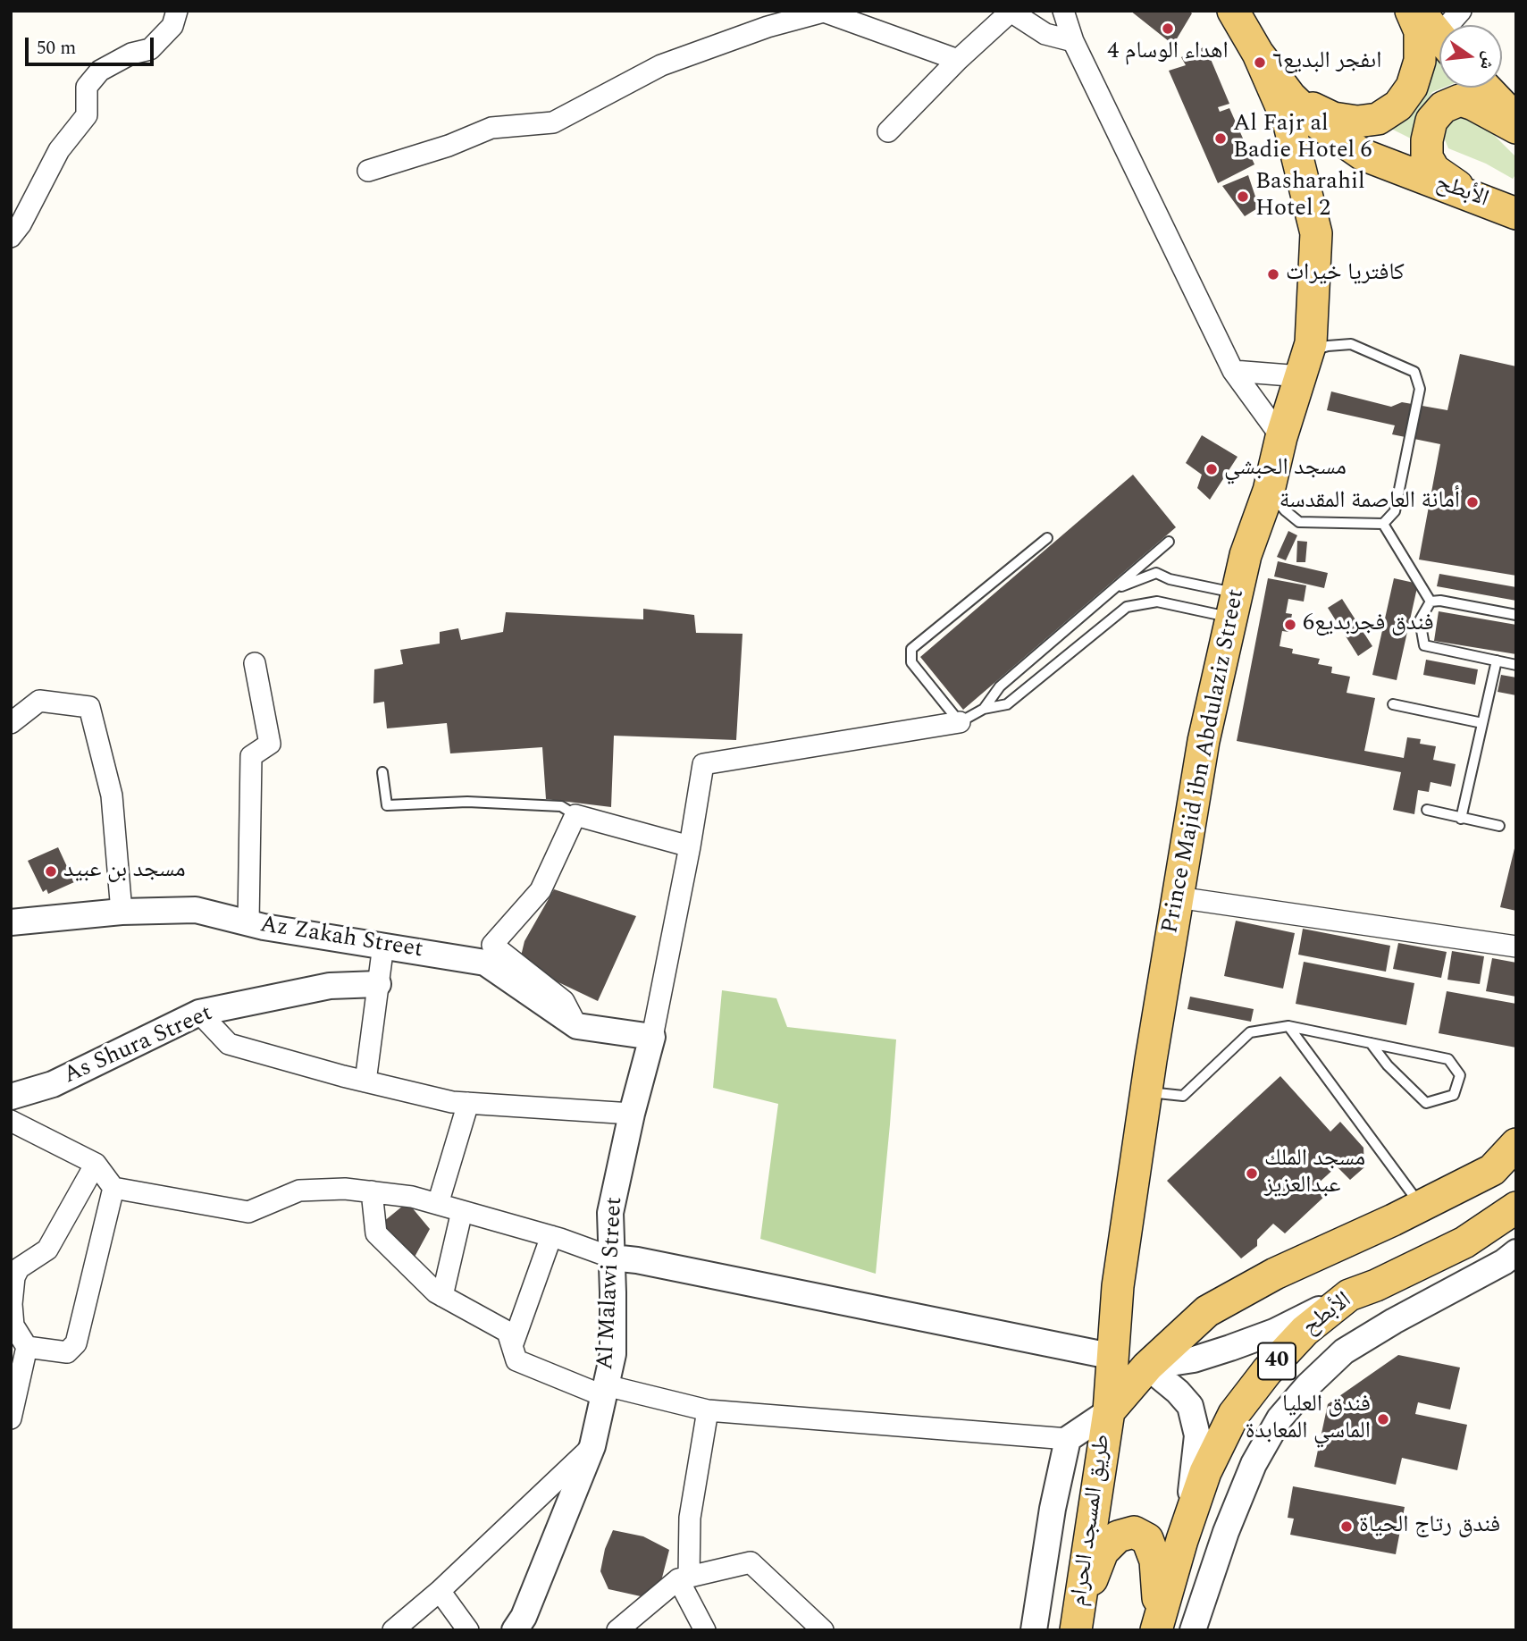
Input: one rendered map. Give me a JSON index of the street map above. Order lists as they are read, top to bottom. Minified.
{"streets":{"main road":["الأبطح","Prince Majid ibn Abdulaziz Street","40","طريق المسجد الحرام"],"street":["Az Zakah Street","As Shura Street","Al Malawi Street"]},"crossings":[["Prince Majid ibn Abdulaziz Street","طريق المسجد الحرام"],["Az Zakah Street","Al Malawi Street"]],"places":["اهداء الوسام 4","اىفجر البديع٦","Al Fajr al Badie Hotel 6","Basharahil Hotel 2","كافتريا خيرات","مسجد الحبشي","أمانة العاصمة المقدسة","فندق فجربديع6","مسجد بن عبيد","مسجد الملك عبدالعزيز","فندق العليا الماسي المعابدة","فندق رتاج الحياة"],"scale_bar":"50 m","north":"right"}
